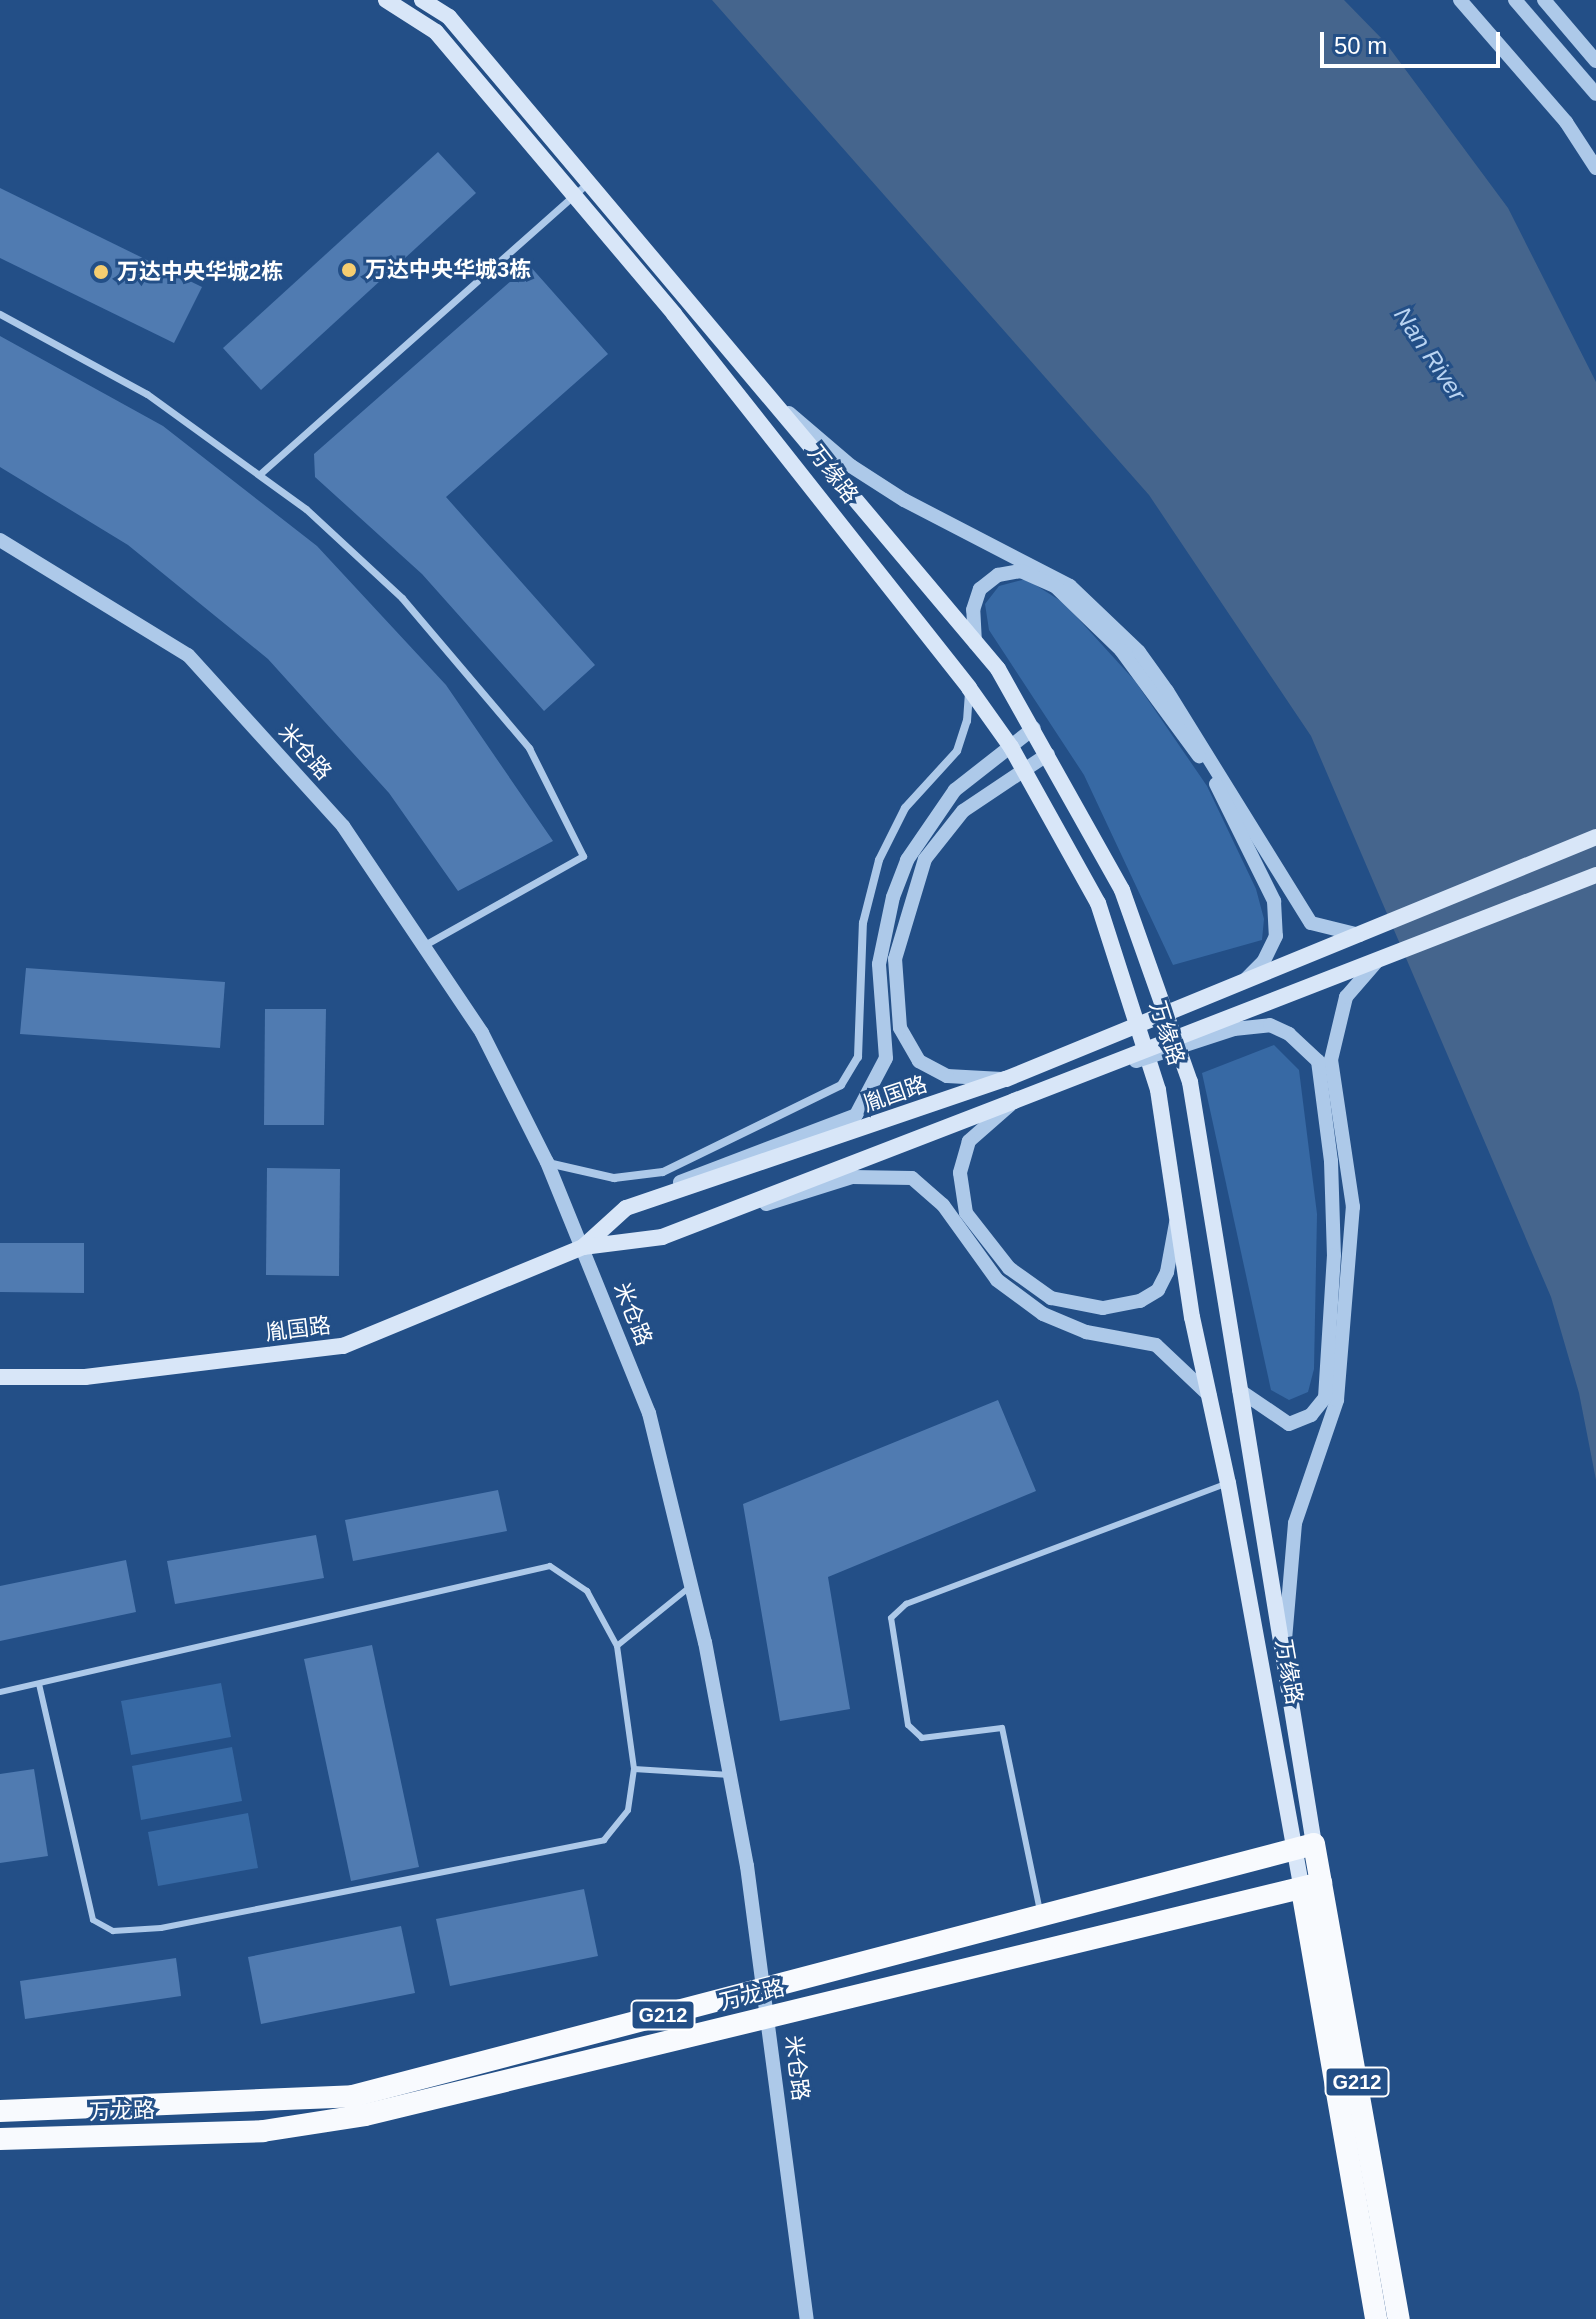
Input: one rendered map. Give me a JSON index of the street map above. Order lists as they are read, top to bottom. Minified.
{"streets":{"highway":["万缘路","万龙路","G212"],"main road":["胤国路"],"street":["米仓路"]},"crossings":[["万缘路","万龙路"],["米仓路","胤国路"],["米仓路","万龙路"]],"water":["Nan River"],"places":["万达中央华城3栋","万达中央华城2栋"],"scale_bar":"50 m"}
